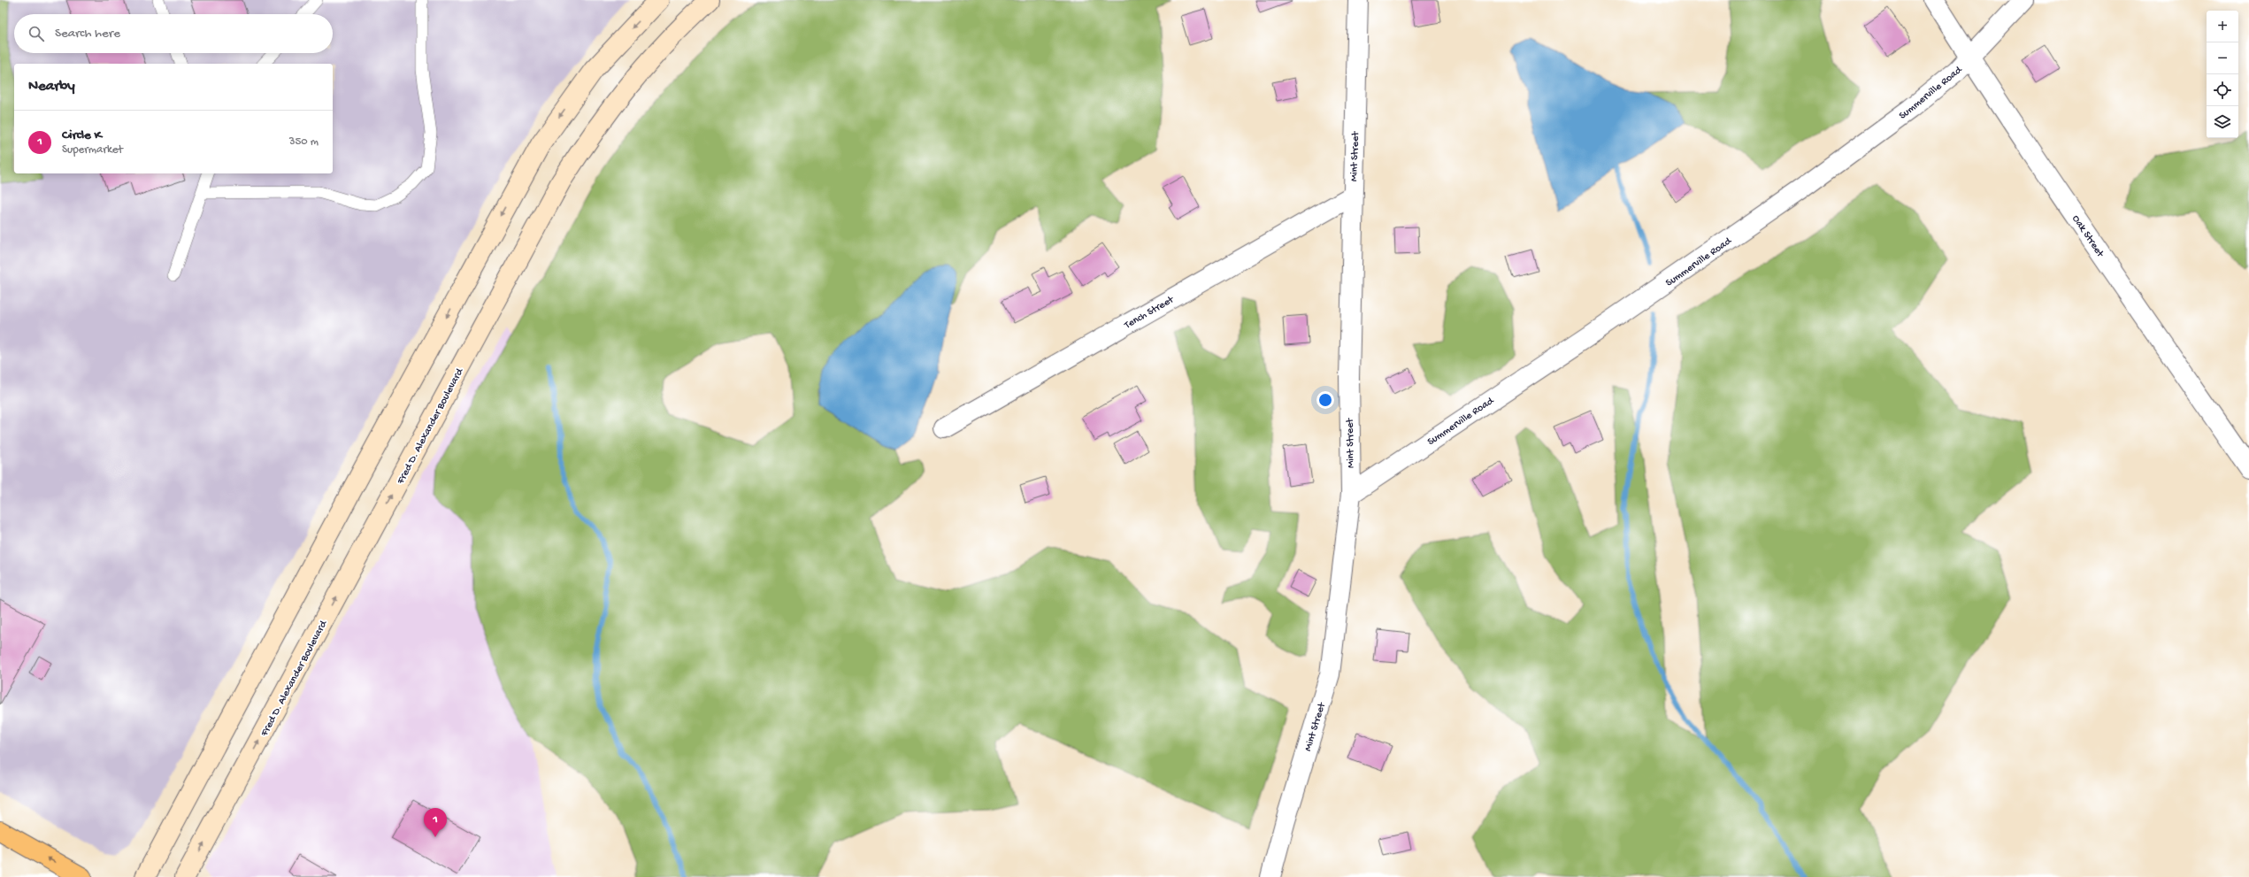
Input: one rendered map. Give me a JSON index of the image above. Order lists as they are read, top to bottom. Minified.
{"streets":{"main road":["Fred D. Alexander Boulevard"],"street":["Summerville Road","Mint Street","Oak Street","Tench Street"]},"crossings":[["Summerville Road","Mint Street"],["Summerville Road","Oak Street"],["Mint Street","Tench Street"]],"page":{"map_buttons":["+","−"],"search":"Search here","heading":"Nearby","list":[{"mark":"1","name":"Circle K","note":"Supermarket","value":"350 m"}],"pins":"1"}}
